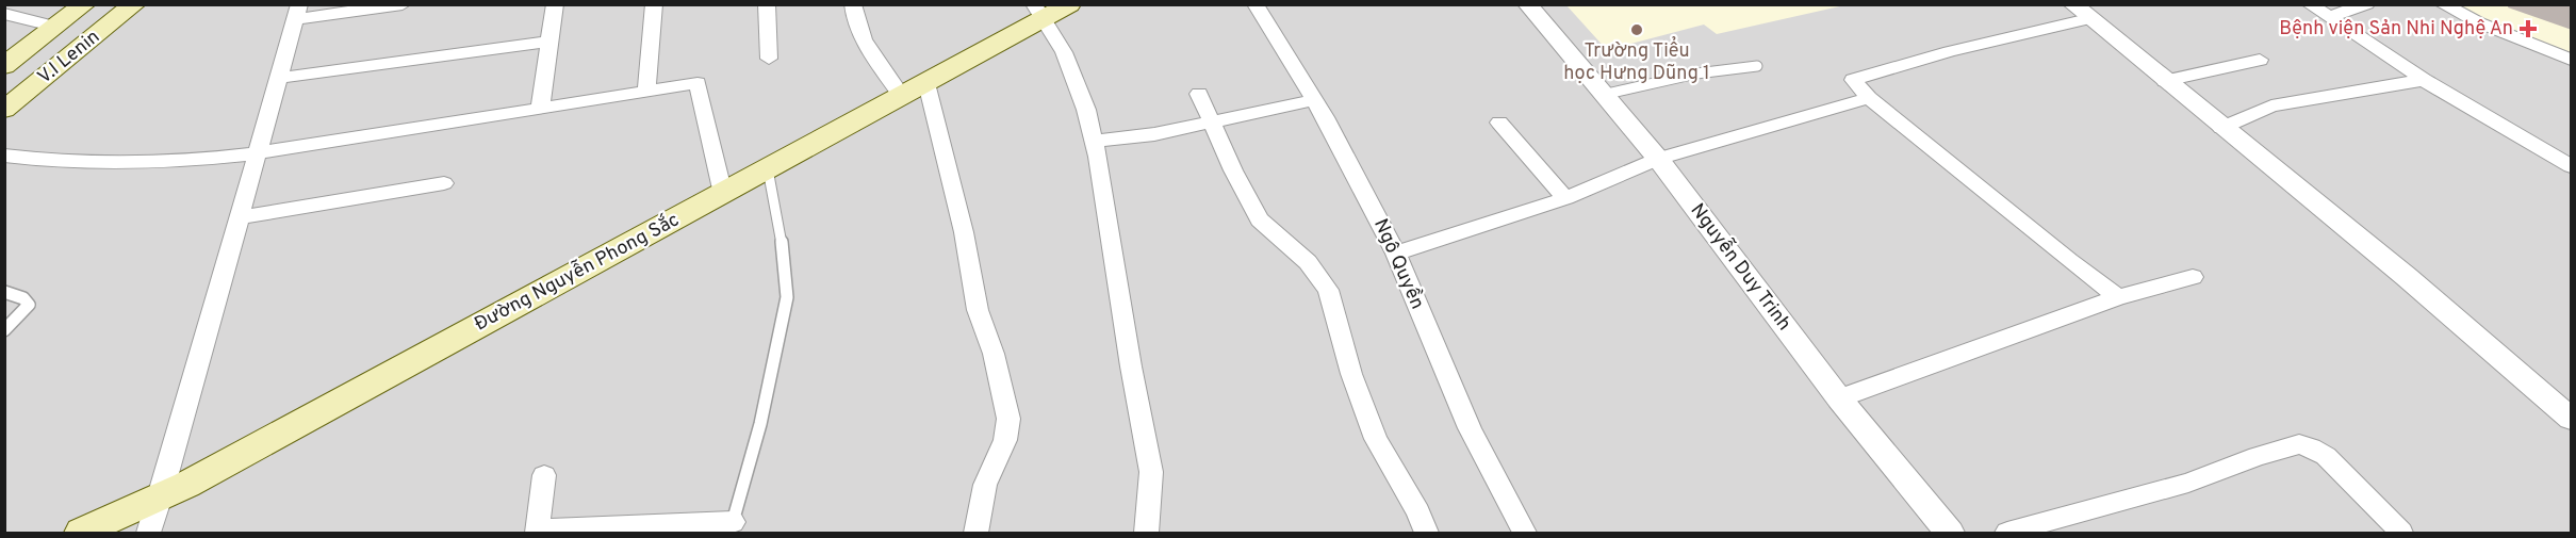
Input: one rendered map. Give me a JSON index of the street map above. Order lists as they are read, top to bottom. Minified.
{"streets":{"main road":["V.I Lenin","Đường Nguyễn Phong Sắc"],"street":["Ngô Quyền","Nguyễn Duy Trinh"]},"places":{"health":["Bệnh viện Sản Nhi Nghệ An"],"other":["Trường Tiểu học Hưng Dũng 1"]}}
